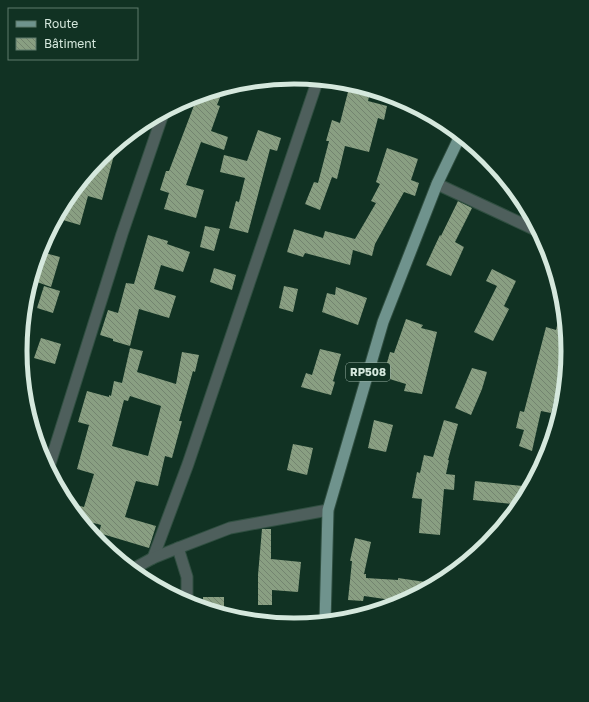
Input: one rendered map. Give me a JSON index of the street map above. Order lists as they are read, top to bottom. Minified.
{"streets":{"main road":["RP508"]},"legend":["Route","Bâtiment"]}
